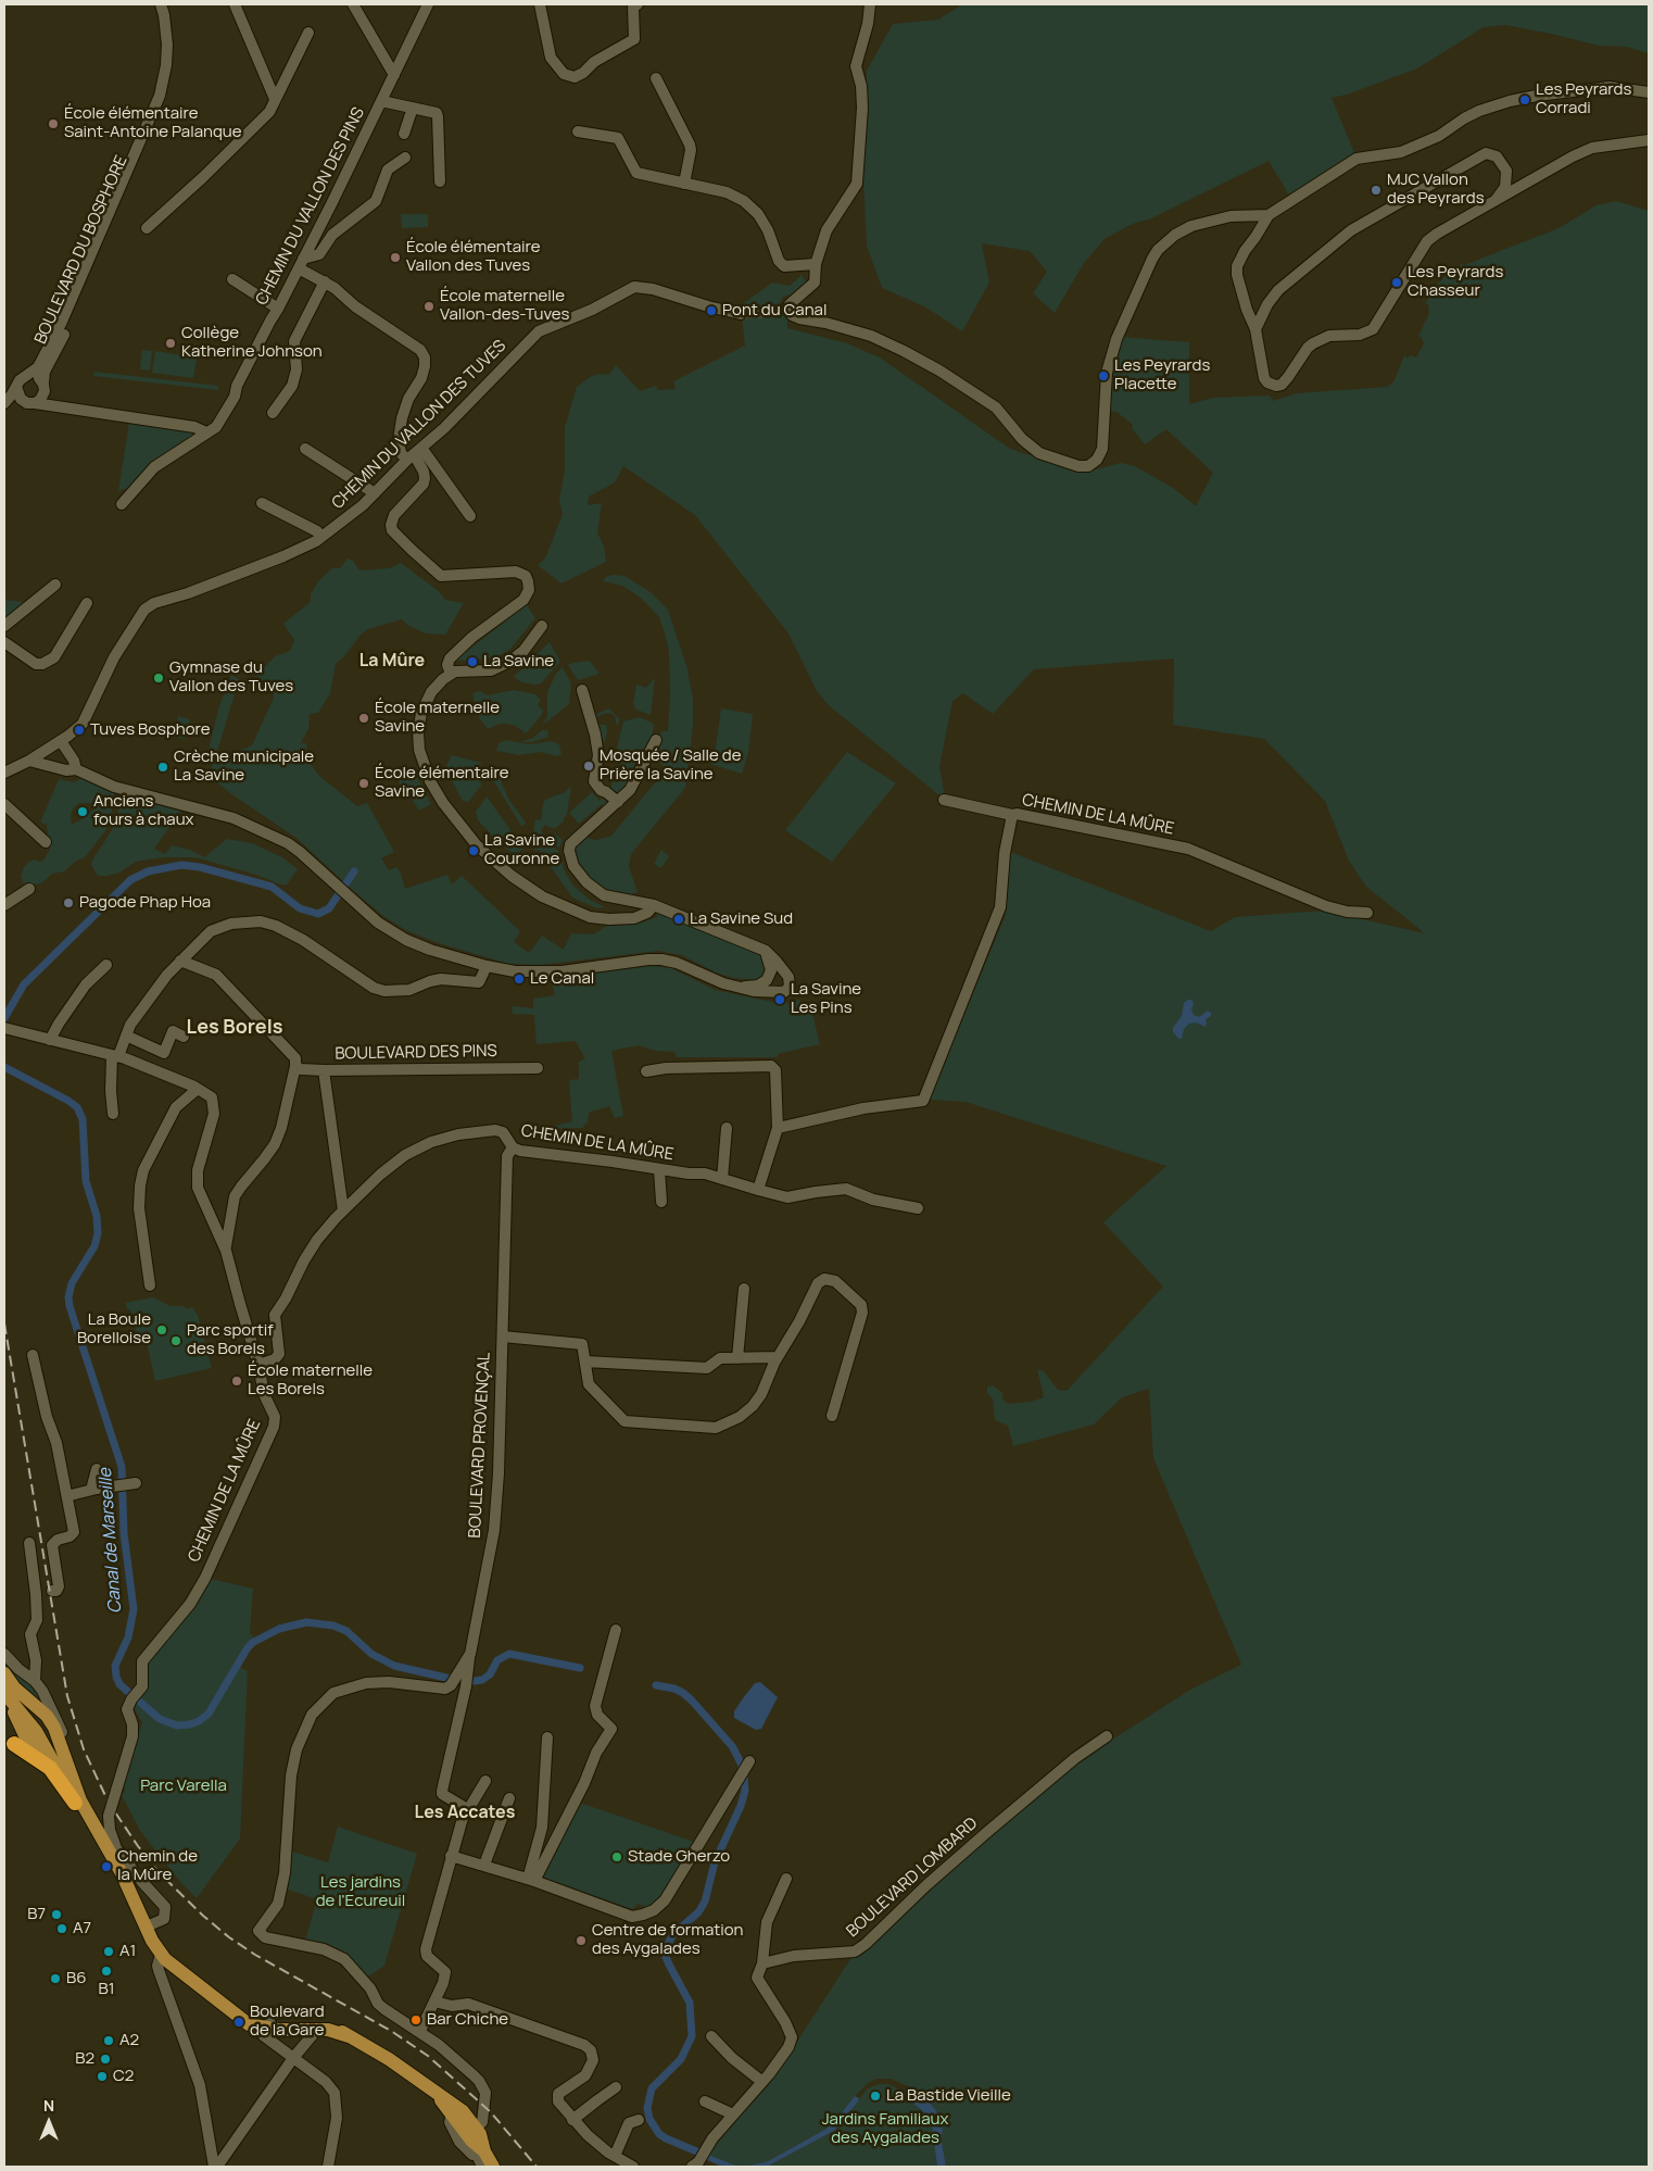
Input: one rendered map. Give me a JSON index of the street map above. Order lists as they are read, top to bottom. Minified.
{"streets":{"street":["CHEMIN DU VALLON DES PINS","BOULEVARD DU BOSPHORE","CHEMIN DU VALLON DES TUVES","CHEMIN DE LA MÛRE","BOULEVARD DES PINS","BOULEVARD PROVENÇAL","BOULEVARD LOMBARD"]},"crossings":[["CHEMIN DE LA MÛRE","BOULEVARD PROVENÇAL"]],"districts":["La Mûre","Les Borels","Les Accates"],"water":["Canal de Marseille"],"parks":["Parc Varella","Les jardins de l'Ecureuil","Jardins Familiaux des Aygalades"],"places":["Les Peyrards Corradi","École élémentaire Saint-Antoine Palanque","MJC Vallon des Peyrards","École élémentaire Vallon des Tuves","Les Peyrards Chasseur","École maternelle Vallon-des-Tuves","Pont du Canal","Collège Katherine Johnson","Les Peyrards Placette","La Savine","Gymnase du Vallon des Tuves","École maternelle Savine","Tuves Bosphore","Mosquée / Salle de Prière la Savine","Crèche municipale La Savine","École élémentaire Savine","Anciens fours à chaux","La Savine Couronne","Pagode Phap Hoa","La Savine Sud","Le Canal","La Savine Les Pins","La Boule Borelloise","Parc sportif des Borels","École maternelle Les Borels","Stade Gherzo","Chemin de la Mûre","B7","A7","Centre de formation des Aygalades","A1","B1","B6","Bar Chiche","Boulevard de la Gare","A2","B2","C2","La Bastide Vieille"],"north":"top"}
